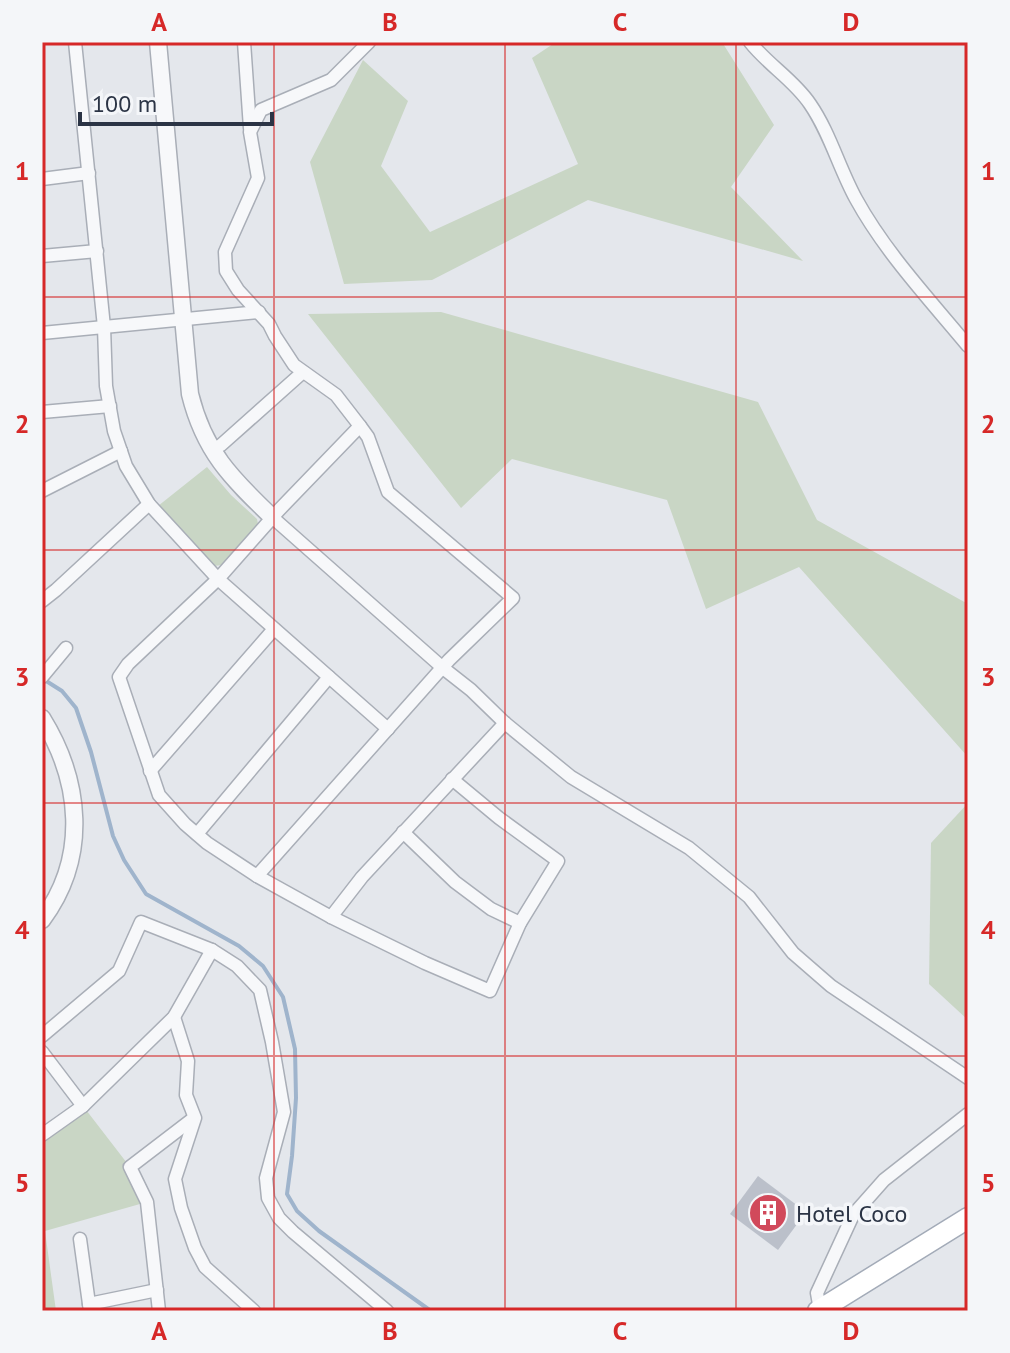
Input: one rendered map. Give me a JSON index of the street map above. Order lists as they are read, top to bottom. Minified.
{"places":{"building":["Hotel Coco"]},"scale_bar":"100 m","grid":{"columns":["A","B","C","D"],"rows":["1","2","3","4","5"]}}
